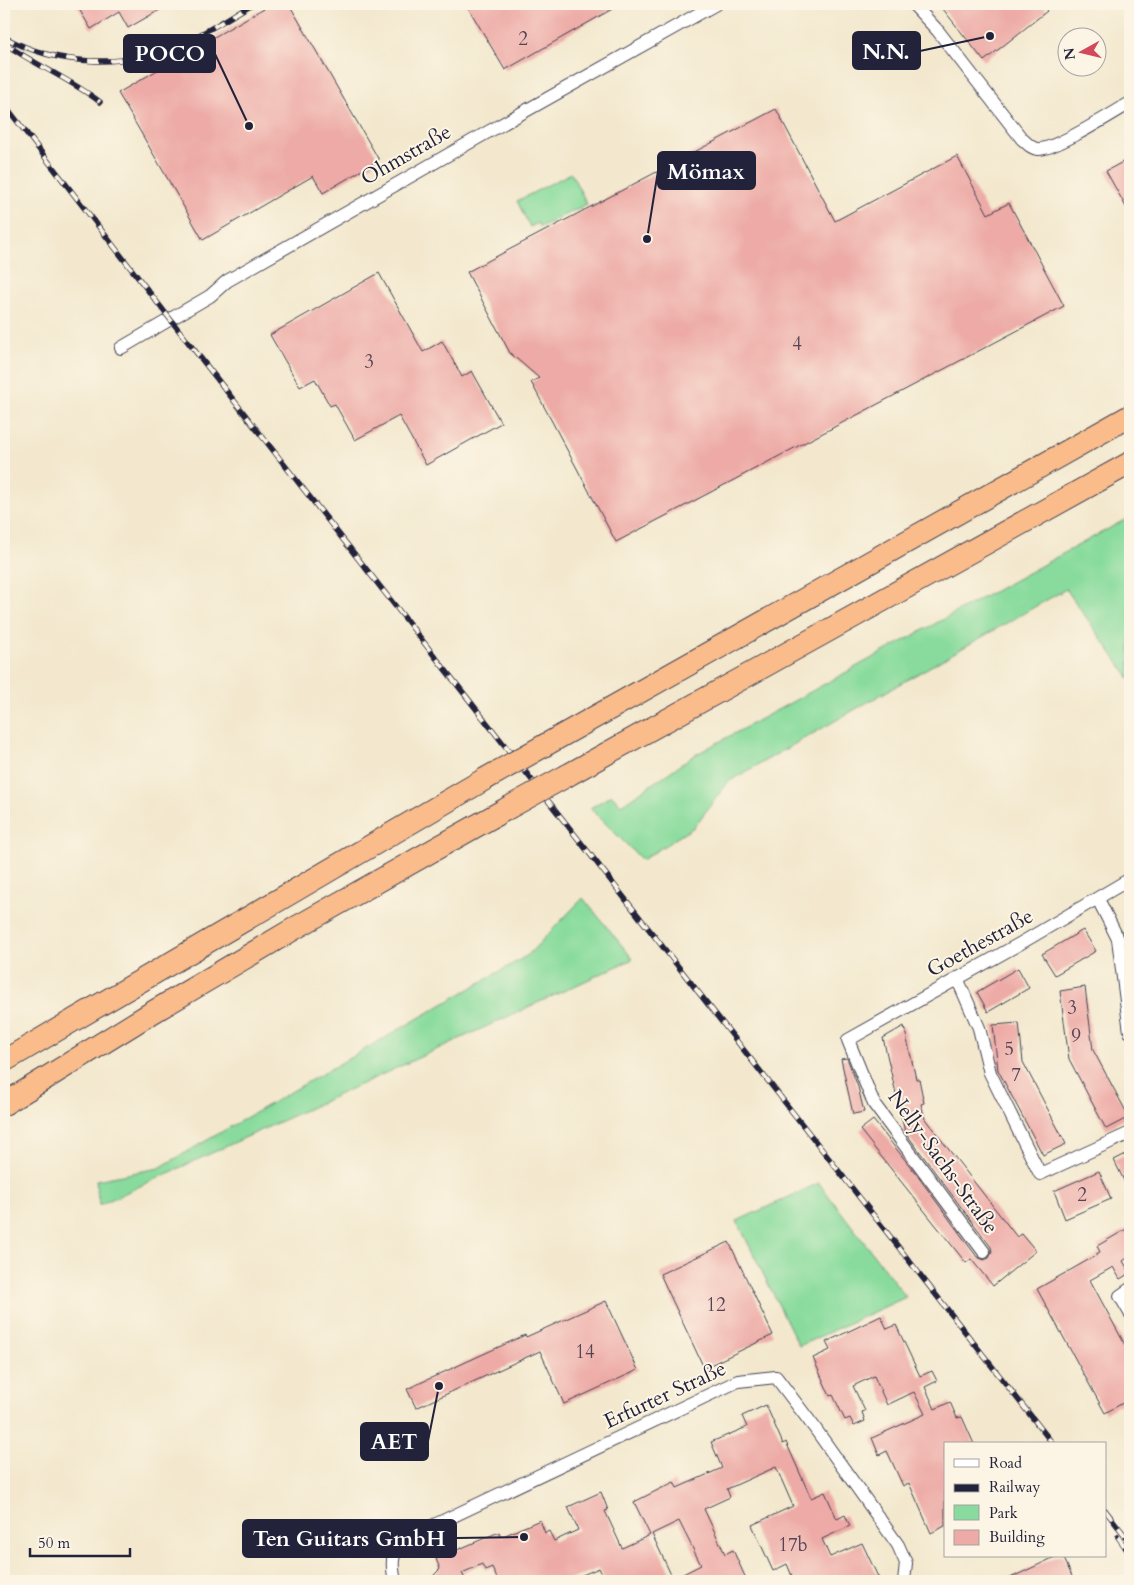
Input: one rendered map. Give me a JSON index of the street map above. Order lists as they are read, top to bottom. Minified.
{"streets":{"street":["Ohmstraße","Goethestraße","Nelly-Sachs-Straße","Erfurter Straße"]},"crossings":[["Goethestraße","Nelly-Sachs-Straße"]],"places":["N.N.","POCO","Mömax","AET","Ten Guitars GmbH"],"house_numbers":["2","4","3","3","9","5","7","2","12","14","17b"],"legend":["Road","Railway","Park","Building"],"scale_bar":"50 m","north":"left"}
